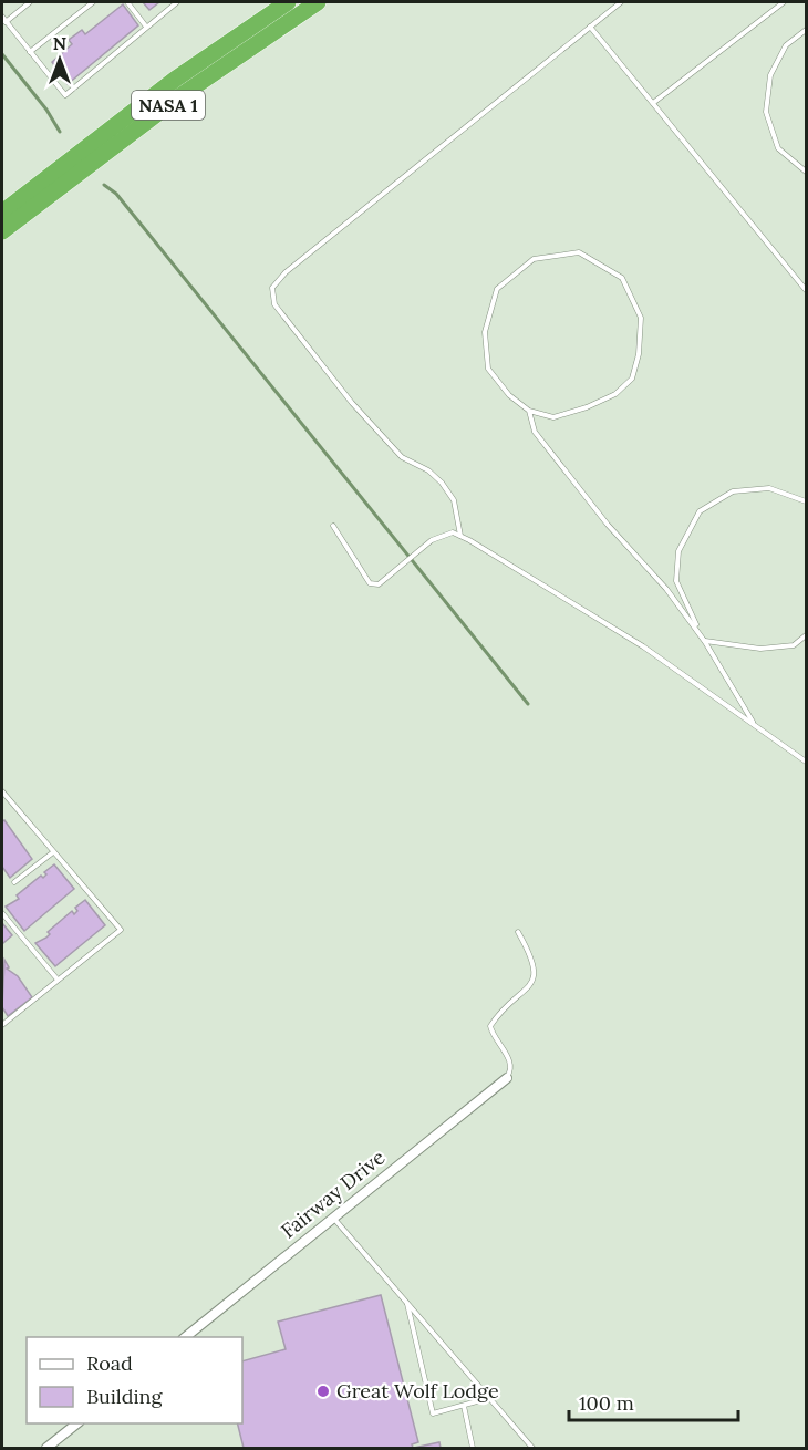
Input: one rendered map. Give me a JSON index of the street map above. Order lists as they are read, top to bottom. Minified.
{"streets":{"highway":["NASA 1"],"street":["Fairway Drive"]},"places":["Great Wolf Lodge"],"legend":["Road","Building"],"scale_bar":"100 m","north":"top"}
